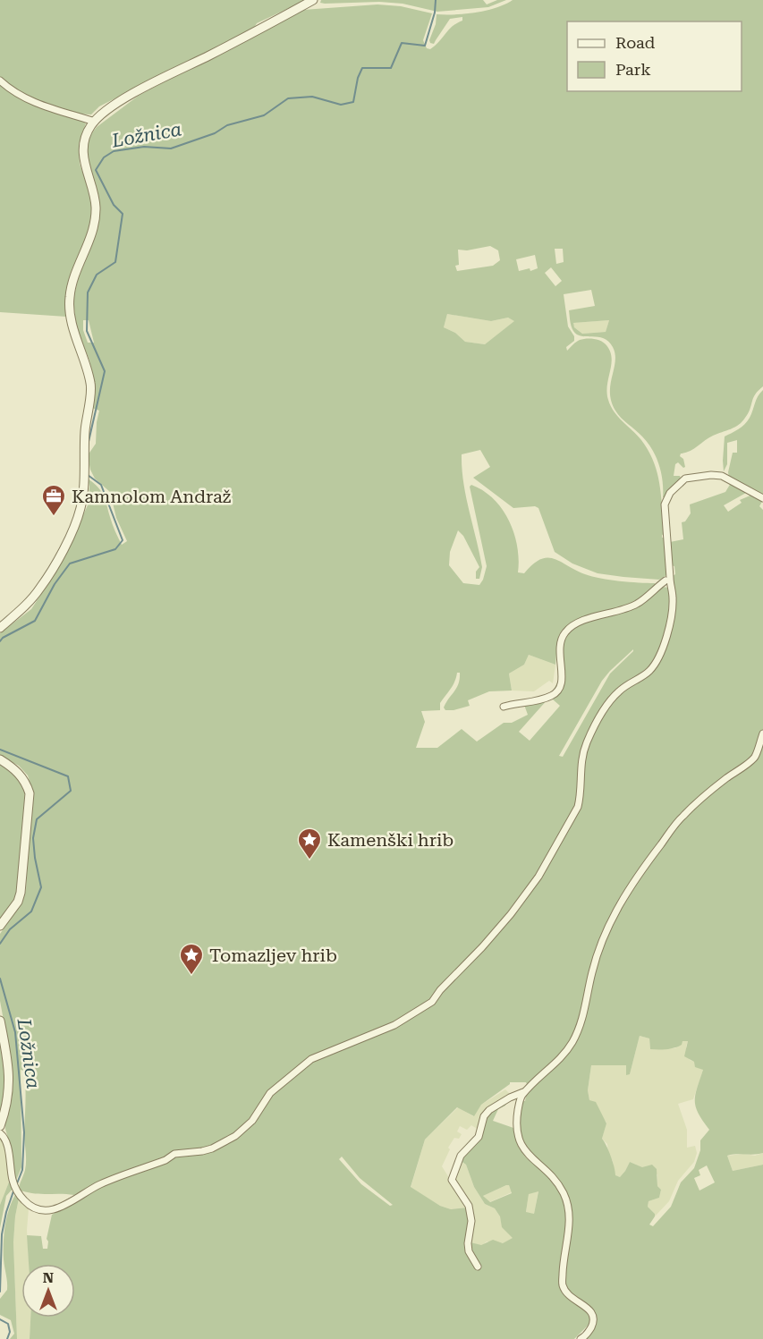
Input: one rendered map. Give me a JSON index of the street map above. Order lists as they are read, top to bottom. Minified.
{"water":["Ložnica"],"places":{"office":["Kamnolom Andraž"],"place":["Kamenški hrib","Tomazljev hrib"]},"legend":["Road","Park"],"north":"top"}
